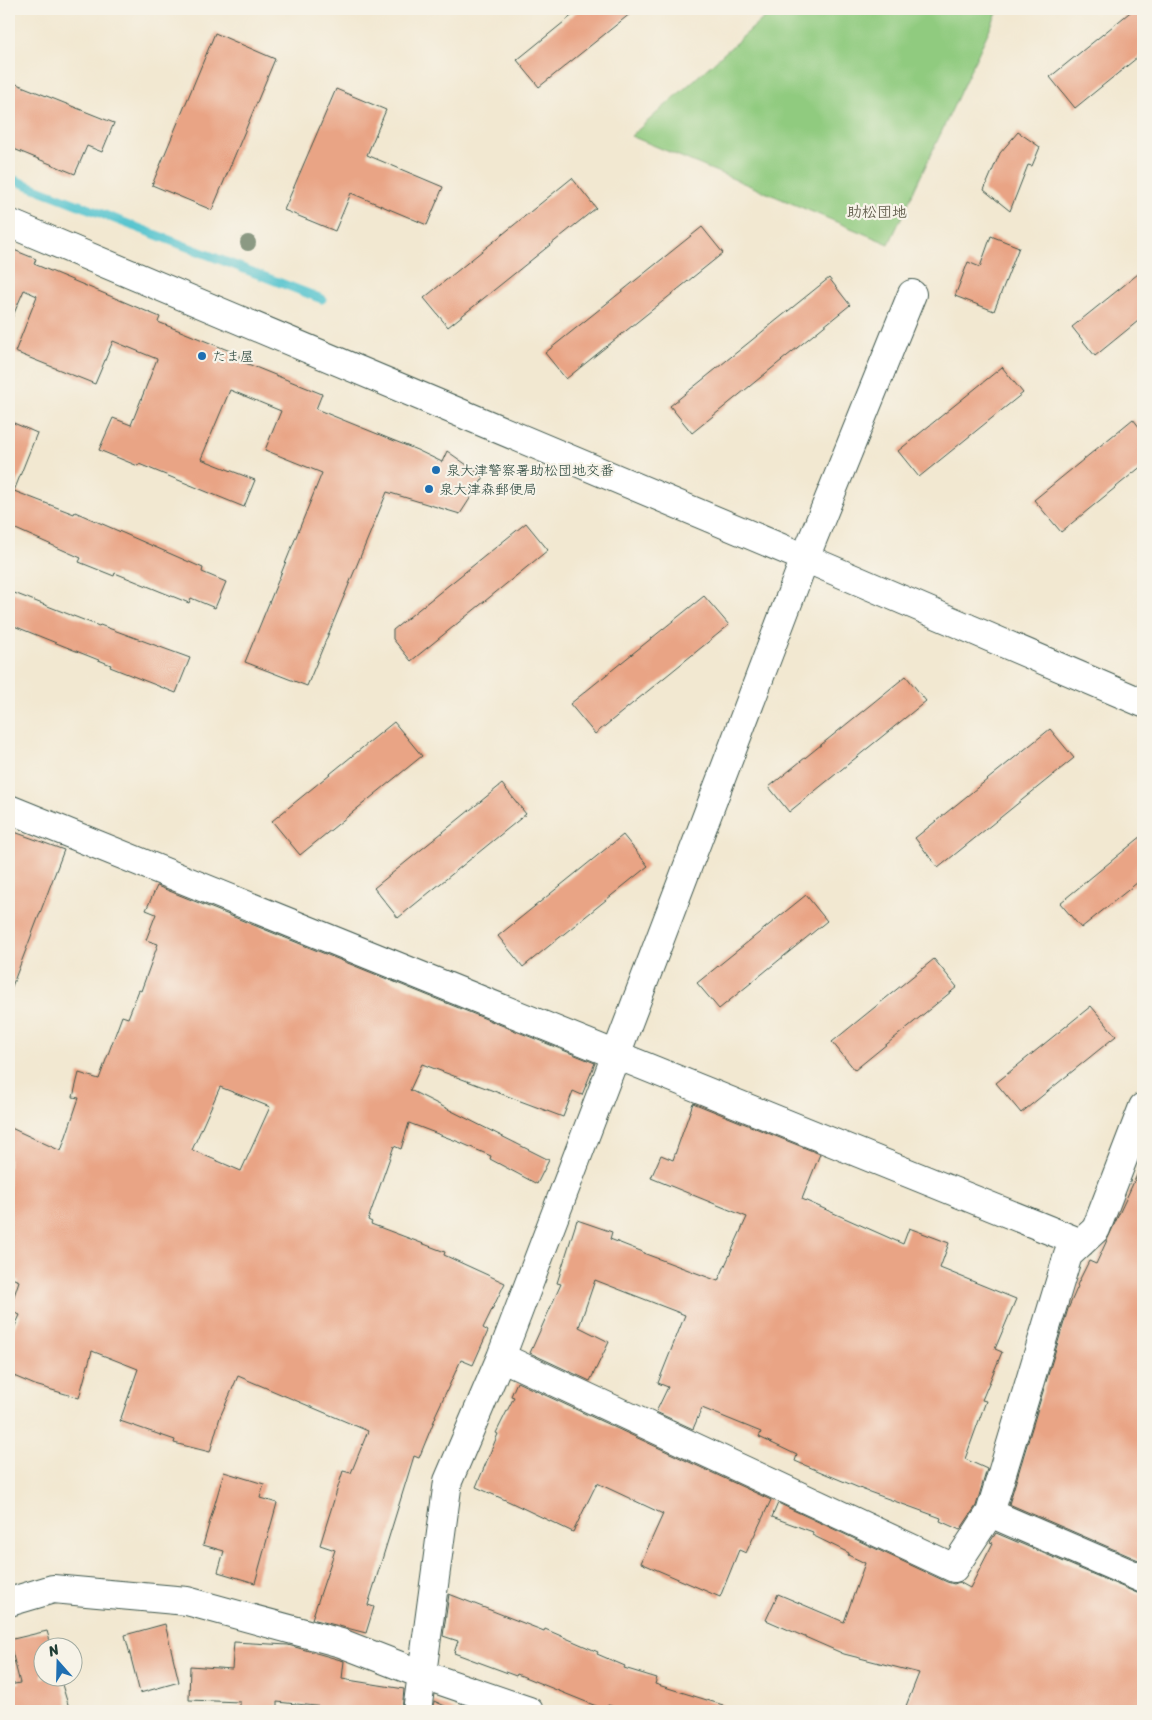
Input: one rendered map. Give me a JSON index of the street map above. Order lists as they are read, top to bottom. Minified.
{"districts":["助松団地"],"places":["たま屋","泉大津警察署助松団地交番","泉大津森郵便局"],"north":"top"}
